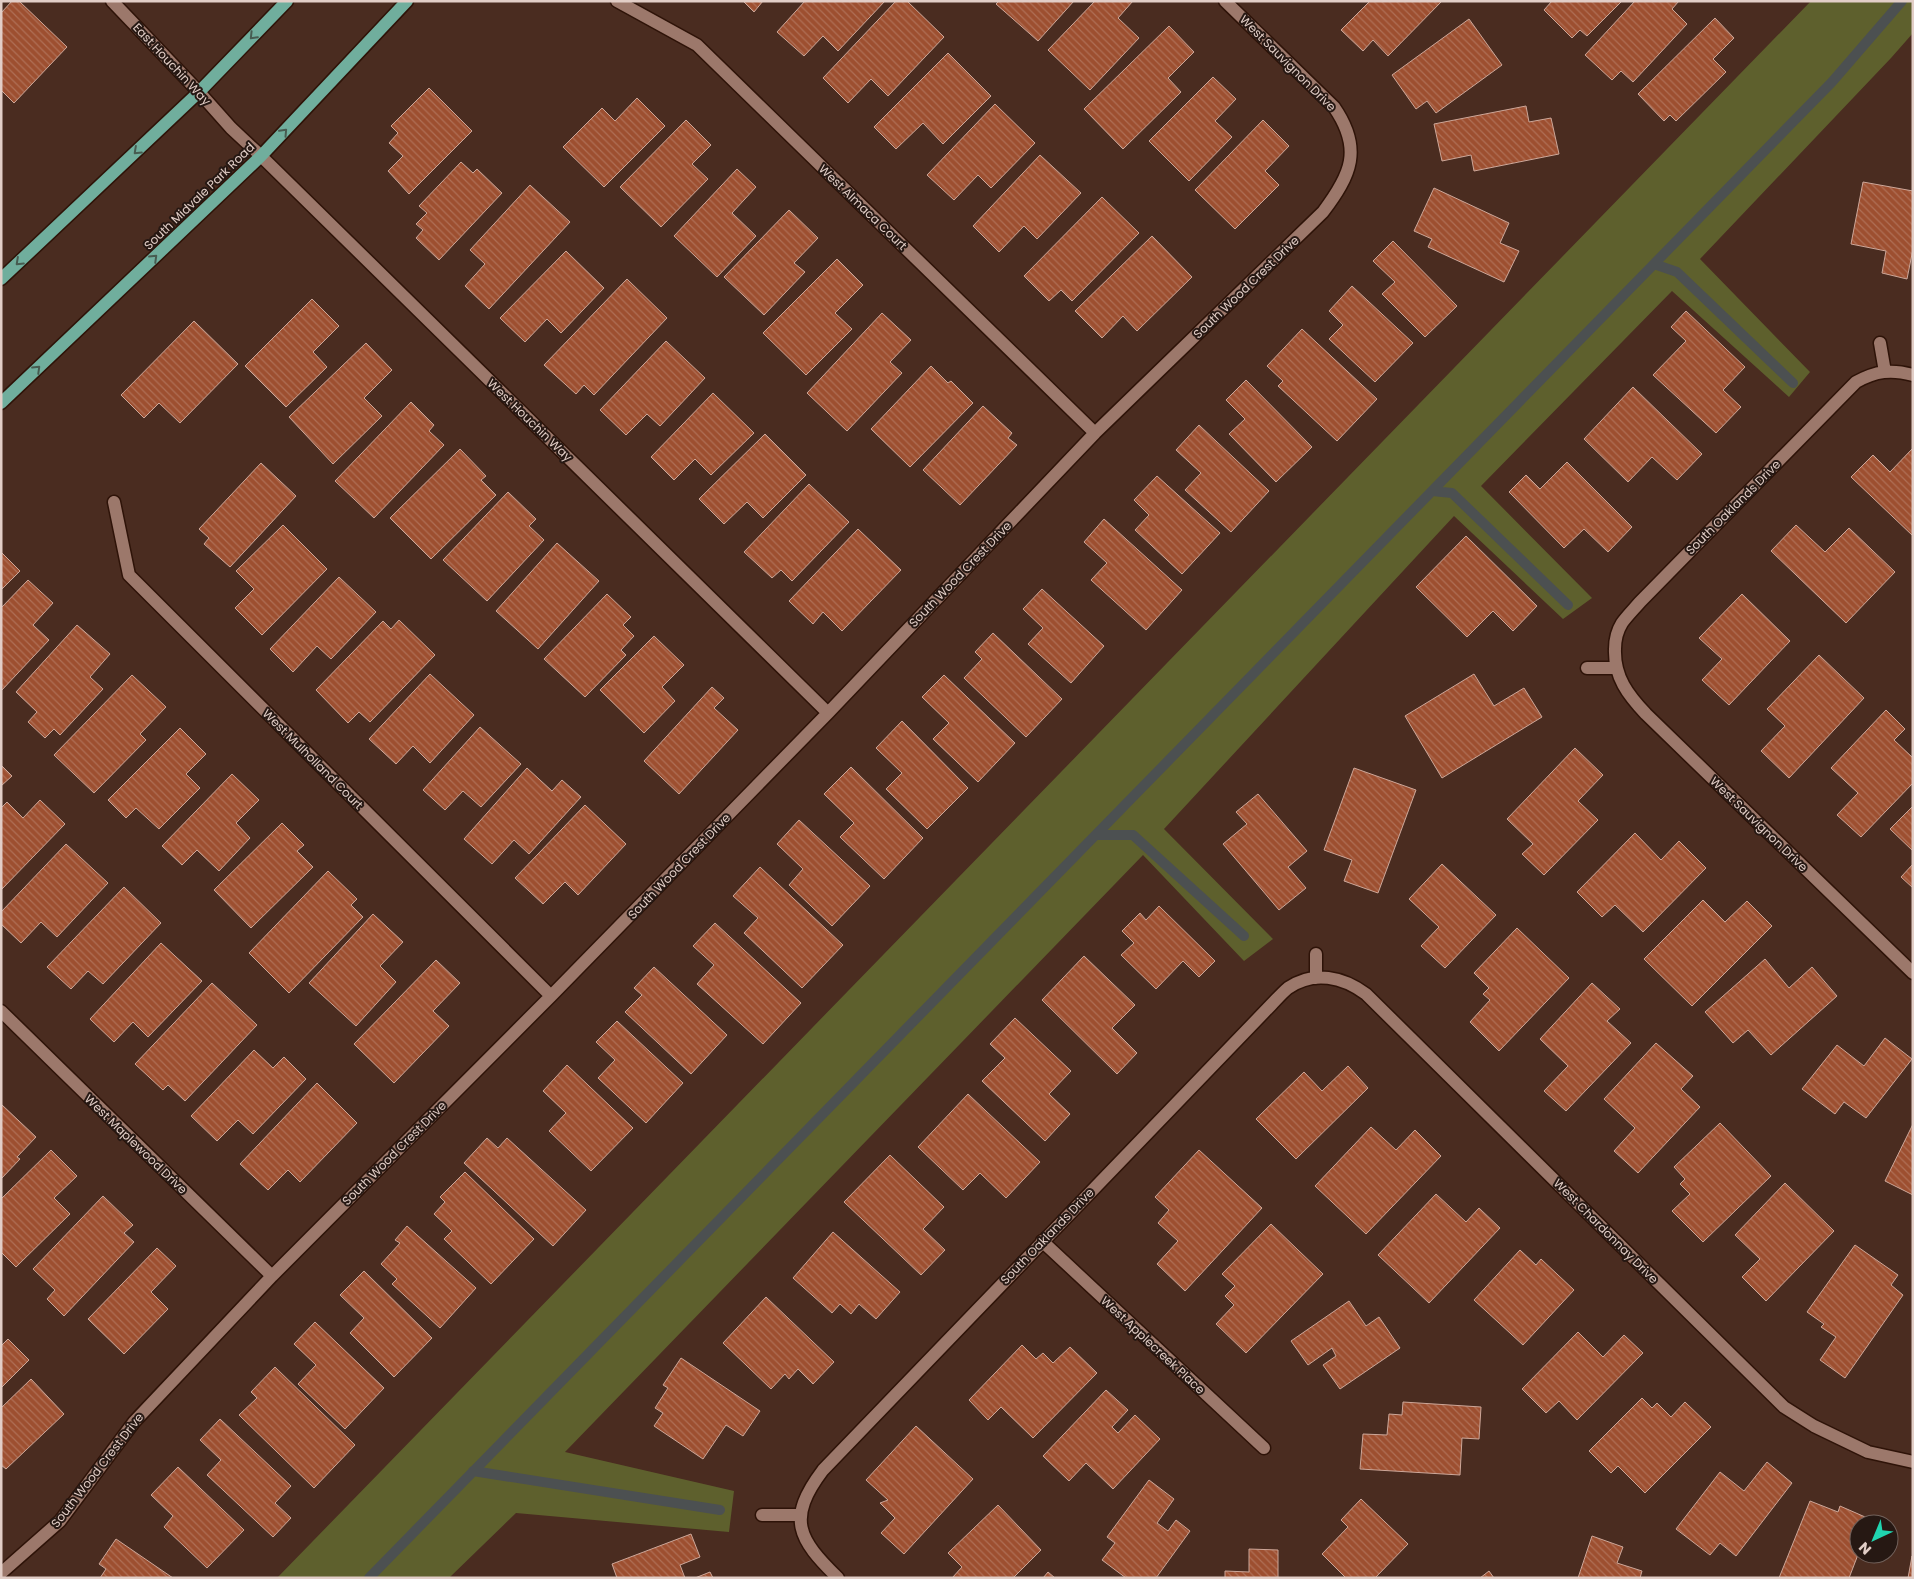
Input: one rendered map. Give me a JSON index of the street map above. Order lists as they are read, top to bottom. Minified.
{"streets":{"main road":["South Midvale Park Road"],"street":["West Sauvignon Drive","East Houchin Way","West Almaca Court","South Wood Crest Drive","West Houchin Way","South Oaklands Drive","West Mulholland Court","West Maplewood Drive","West Chardonnay Drive","West Applecreek Place"]},"crossings":[["West Sauvignon Drive","South Wood Crest Drive"],["West Sauvignon Drive","South Oaklands Drive"],["East Houchin Way","West Houchin Way"],["South Midvale Park Road","West Houchin Way"],["West Almaca Court","South Wood Crest Drive"],["South Wood Crest Drive","West Houchin Way"],["South Wood Crest Drive","West Mulholland Court"],["South Wood Crest Drive","West Maplewood Drive"],["South Oaklands Drive","West Chardonnay Drive"],["South Oaklands Drive","West Applecreek Place"]],"north":"bottom left"}
